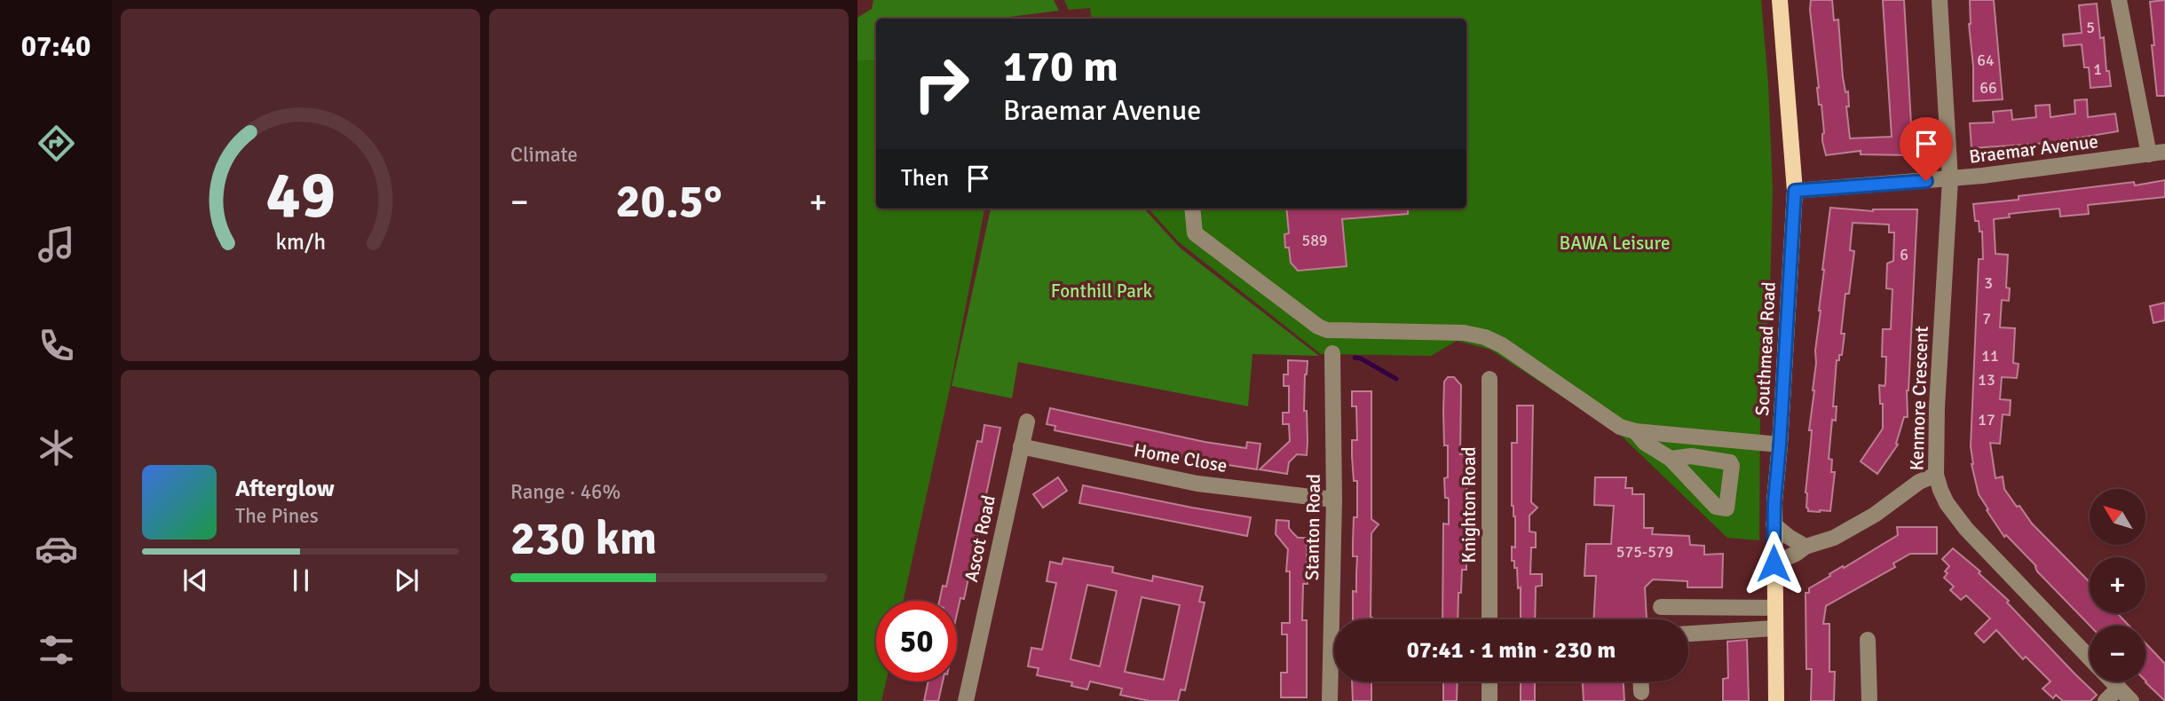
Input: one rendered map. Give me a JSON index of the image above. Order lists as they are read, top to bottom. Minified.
{"streets":{"main road":["Southmead Road"],"street":["Braemar Avenue","Kenmore Crescent","Home Close","Knighton Road","Stanton Road","Ascot Road"]},"crossings":[["Braemar Avenue","Southmead Road"],["Braemar Avenue","Kenmore Crescent"],["Home Close","Stanton Road"],["Home Close","Ascot Road"]],"parks":["BAWA Leisure","Fonthill Park"],"house_numbers":["5","64","1","66","589","6","3","7","11","13","17","575-579"],"north":"top left","page":{"tabs":"07:40","tile":["Climate",["Range · 46%","230 km"]],"turn":["170 m","Braemar Avenue"],"then":"Then","heat":["−","20.5°","+"],"song":["Afterglow","The Pines"],"map_buttons":["+","−"],"limit":"50","trip":"07:41 · 1 min · 230 m","gauge":["49","km/h"]}}
